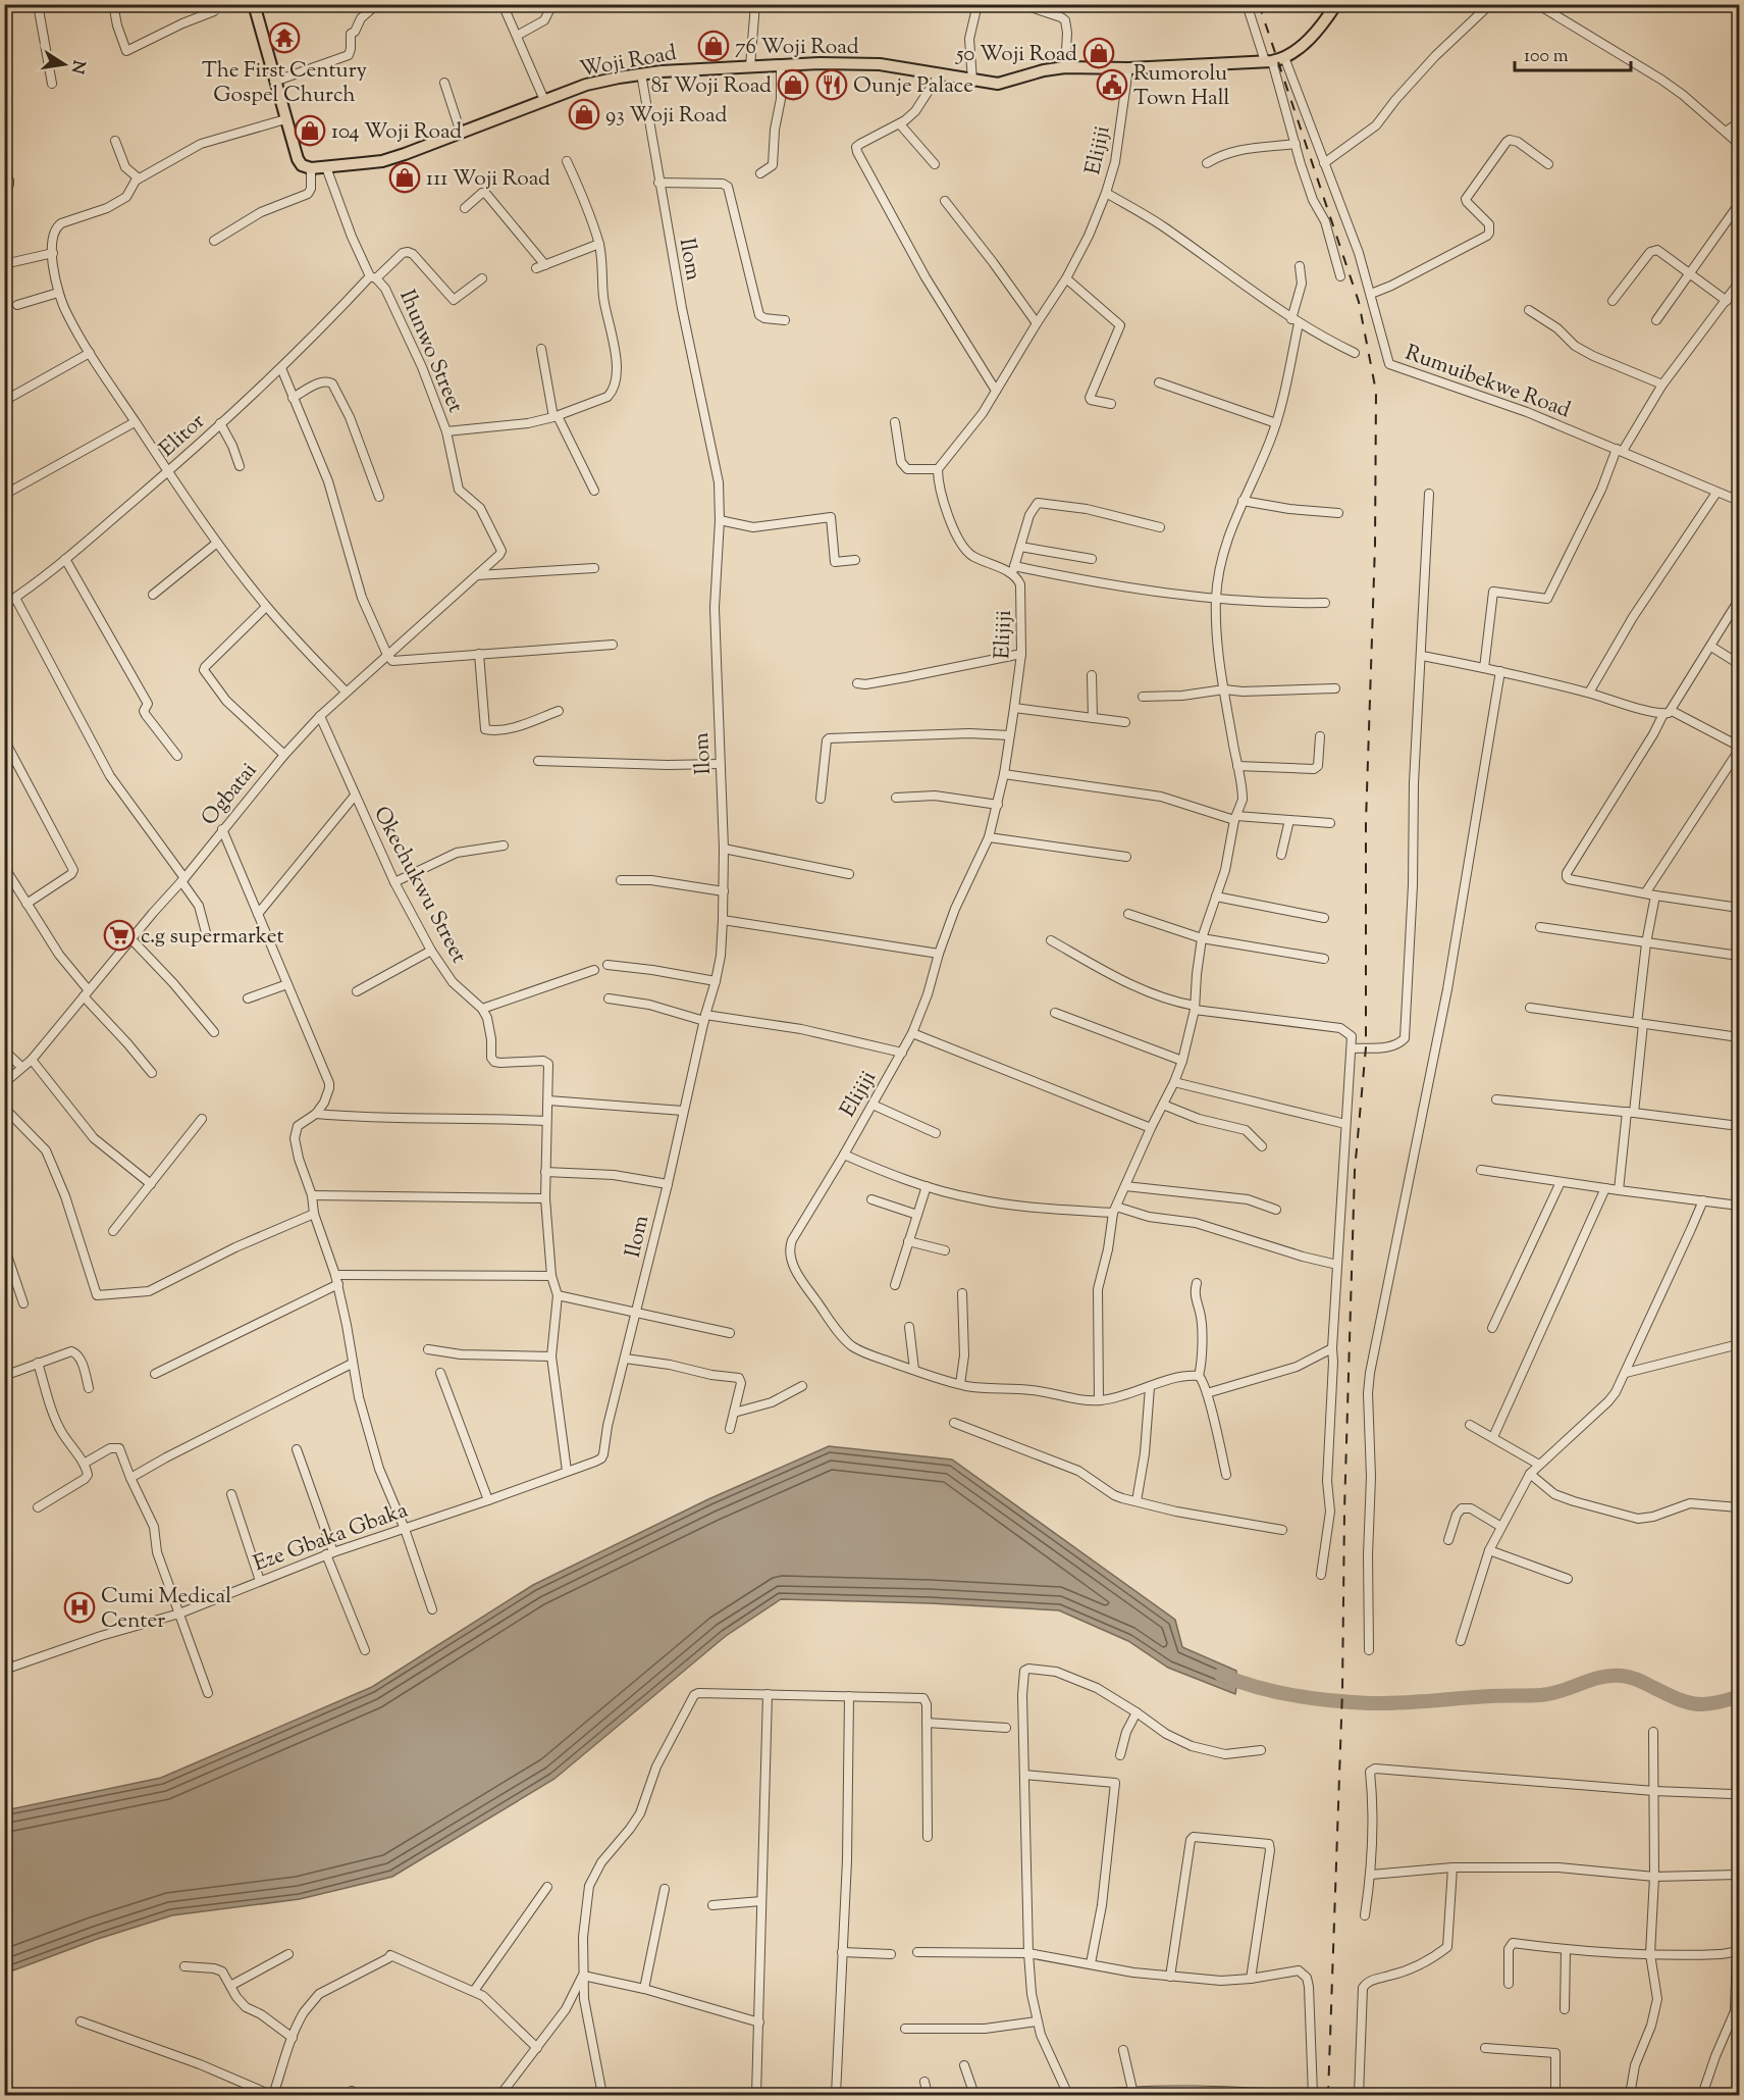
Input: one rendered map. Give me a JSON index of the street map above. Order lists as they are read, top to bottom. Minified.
{"streets":{"main road":["Woji Road"],"street":["Elijiji","Ilom","Ihunwo Street","Rumuibekwe Road","Elitor","Ogbatai","Okechukwu Street","Eze Gbaka Gbaka"]},"crossings":[["Woji Road","Elijiji"],["Woji Road","Ilom"],["Woji Road","Ihunwo Street"],["Woji Road","Rumuibekwe Road"],["Ilom","Eze Gbaka Gbaka"],["Ihunwo Street","Elitor"],["Ihunwo Street","Ogbatai"],["Ogbatai","Okechukwu Street"]],"places":{"temple":["The First Century Gospel Church"],"shop":["76 Woji Road","50 Woji Road","81 Woji Road","93 Woji Road","104 Woji Road","111 Woji Road"],"restaurant":["Ounje Palace"],"public building":["Rumorolu Town Hall"],"supermarket":["c.g supermarket"],"hospital":["Cumi Medical Center"]},"scale_bar":"100 m","north":"right"}
